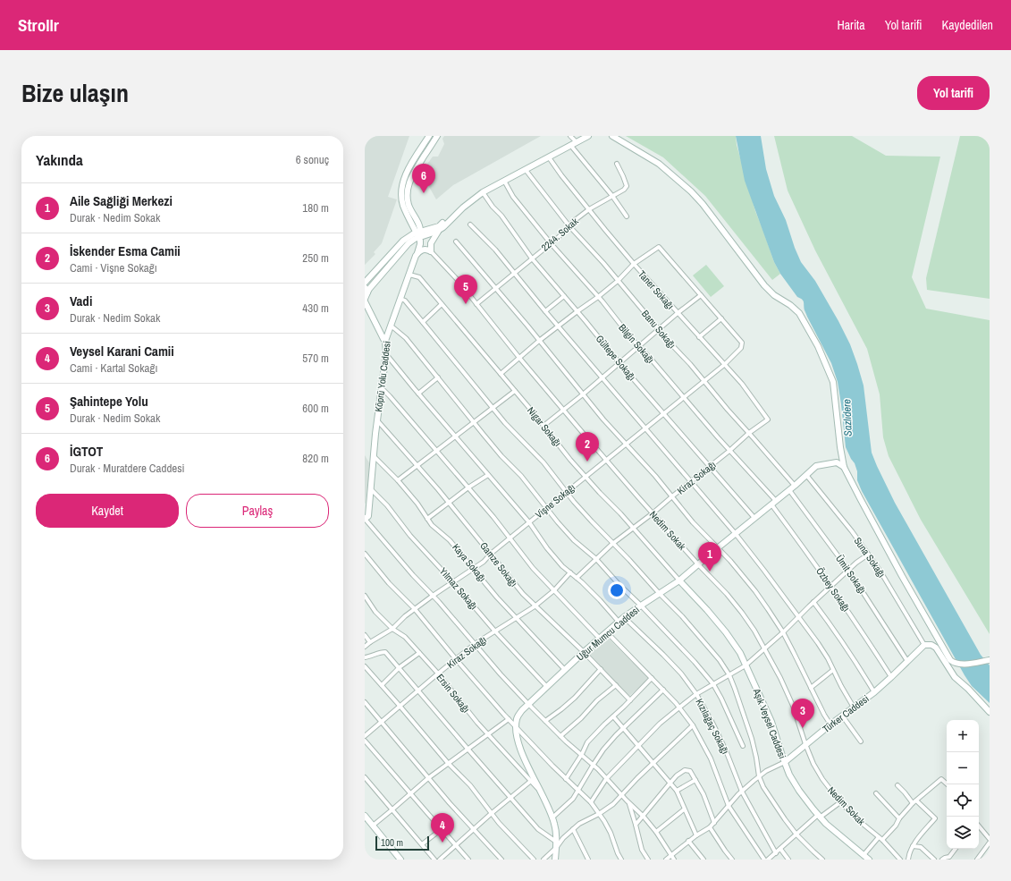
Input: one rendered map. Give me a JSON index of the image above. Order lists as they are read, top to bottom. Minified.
{"streets":{"main road":["Köprü Yolu Caddesi","Uğur Mumcu Caddesi","Türker Caddesi","Aşık Veysel Caddesi"],"street":["2244. Sokak","Taner Sokağı","Banu Sokağı","Bilgin Sokağı","Gültepe Sokağı","Nigar Sokağı","Kiraz Sokağı","Vişne Sokağı","Nedim Sokak","Suna Sokağı","Kaya Sokağı","Gamze Sokağı","Ümit Sokağı","Yılmaz Sokağı","Özbey Sokağı","Ersin Sokağı","Kızılağaç Sokağı"]},"crossings":[["2244. Sokak","Taner Sokağı"],["2244. Sokak","Banu Sokağı"],["2244. Sokak","Bilgin Sokağı"],["2244. Sokak","Gültepe Sokağı"],["2244. Sokak","Nedim Sokak"],["Taner Sokağı","Kiraz Sokağı"],["Taner Sokağı","Vişne Sokağı"],["Banu Sokağı","Kiraz Sokağı"],["Banu Sokağı","Vişne Sokağı"],["Banu Sokağı","Uğur Mumcu Caddesi"],["Bilgin Sokağı","Kiraz Sokağı"],["Bilgin Sokağı","Vişne Sokağı"],["Bilgin Sokağı","Özbey Sokağı"],["Bilgin Sokağı","Uğur Mumcu Caddesi"],["Gültepe Sokağı","Kiraz Sokağı"],["Gültepe Sokağı","Vişne Sokağı"],["Gültepe Sokağı","Uğur Mumcu Caddesi"],["Köprü Yolu Caddesi","Nigar Sokağı"],["Köprü Yolu Caddesi","Kaya Sokağı"],["Köprü Yolu Caddesi","Gamze Sokağı"],["Köprü Yolu Caddesi","Yılmaz Sokağı"],["Nigar Sokağı","Kiraz Sokağı"],["Nigar Sokağı","Vişne Sokağı"],["Nigar Sokağı","Uğur Mumcu Caddesi"],["Nigar Sokağı","Aşık Veysel Caddesi"],["Kiraz Sokağı","Nedim Sokak"],["Kiraz Sokağı","Kaya Sokağı"],["Kiraz Sokağı","Gamze Sokağı"],["Kiraz Sokağı","Yılmaz Sokağı"],["Kiraz Sokağı","Ersin Sokağı"],["Vişne Sokağı","Nedim Sokak"],["Vişne Sokağı","Kaya Sokağı"],["Vişne Sokağı","Gamze Sokağı"],["Vişne Sokağı","Yılmaz Sokağı"],["Vişne Sokağı","Ersin Sokağı"],["Nedim Sokak","Uğur Mumcu Caddesi"],["Nedim Sokak","Türker Caddesi"],["Suna Sokağı","Uğur Mumcu Caddesi"],["Suna Sokağı","Türker Caddesi"],["Kaya Sokağı","Uğur Mumcu Caddesi"],["Gamze Sokağı","Uğur Mumcu Caddesi"],["Ümit Sokağı","Uğur Mumcu Caddesi"],["Ümit Sokağı","Türker Caddesi"],["Yılmaz Sokağı","Uğur Mumcu Caddesi"],["Özbey Sokağı","Uğur Mumcu Caddesi"],["Özbey Sokağı","Türker Caddesi"],["Uğur Mumcu Caddesi","Aşık Veysel Caddesi"],["Uğur Mumcu Caddesi","Kızılağaç Sokağı"],["Türker Caddesi","Aşık Veysel Caddesi"],["Türker Caddesi","Kızılağaç Sokağı"]],"water":["Sazlıdere"],"scale_bar":"100 m","page":{"header":"Strollr","nav":["Harita","Yol tarifi","Kaydedilen"],"title":"Bize ulaşın","buttons":["Yol tarifi",["Kaydet","Paylaş"]],"heading":["Yakında","6 sonuç"],"pins":["6","5","2","1","3","4"],"list":[{"mark":"1","name":"Aile Sağliği Merkezi","note":"Durak · Nedim Sokak","value":"180 m"},{"mark":"2","name":"İskender Esma Camii","note":"Cami · Vişne Sokağı","value":"250 m"},{"mark":"3","name":"Vadi","note":"Durak · Nedim Sokak","value":"430 m"},{"mark":"4","name":"Veysel Karani Camii","note":"Cami · Kartal Sokağı","value":"570 m"},{"mark":"5","name":"Şahintepe Yolu","note":"Durak · Nedim Sokak","value":"600 m"},{"mark":"6","name":"İGTOT","note":"Durak · Muratdere Caddesi","value":"820 m"}],"map_buttons":["+","−"],"scale":"100 m"}}
